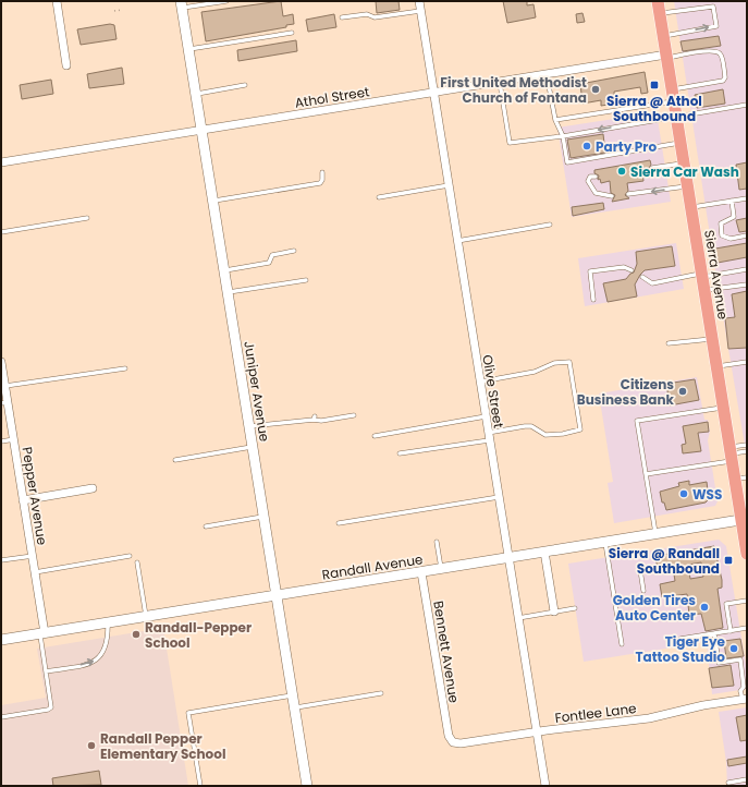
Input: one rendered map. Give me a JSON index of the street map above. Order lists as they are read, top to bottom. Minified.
{"streets":{"main road":["Sierra Avenue"],"street":["Athol Street","Juniper Avenue","Olive Street","Pepper Avenue","Randall Avenue","Bennett Avenue","Fontlee Lane"]},"crossings":[["Athol Street","Sierra Avenue"],["Athol Street","Juniper Avenue"],["Athol Street","Olive Street"],["Sierra Avenue","Randall Avenue"],["Juniper Avenue","Randall Avenue"],["Olive Street","Randall Avenue"],["Olive Street","Fontlee Lane"],["Pepper Avenue","Randall Avenue"],["Randall Avenue","Bennett Avenue"],["Bennett Avenue","Fontlee Lane"]],"places":{"transit":["Sierra @ Athol Southbound","Sierra @ Randall Southbound"],"other":["First United Methodist Church of Fontana","Party Pro","Sierra Car Wash","Citizens Business Bank","WSS","Golden Tires Auto Center","Randall-Pepper School","Tiger Eye Tattoo Studio","Randall Pepper Elementary School"]}}
